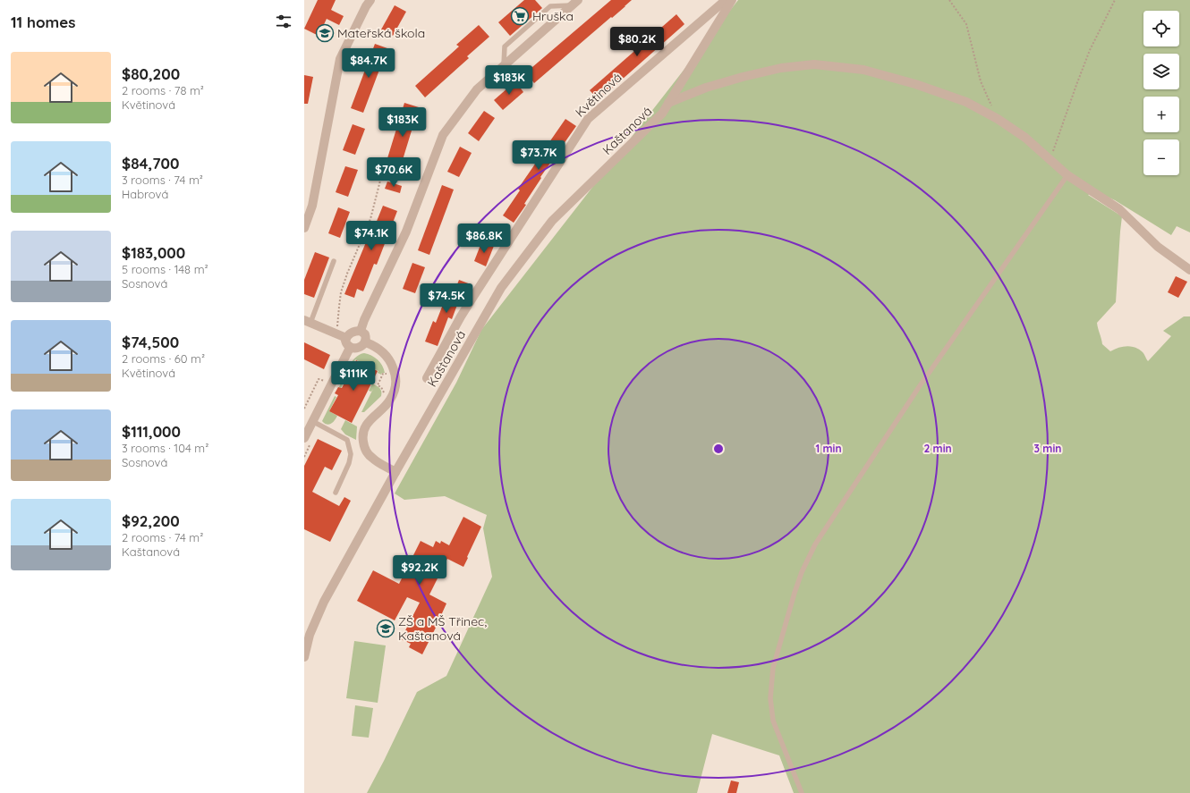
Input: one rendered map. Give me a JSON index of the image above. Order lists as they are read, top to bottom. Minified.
{"streets":{"street":["Květinová","Kaštanová"]},"places":{"supermarket":["Hruška"],"school or university":["Mateřská škola","ZŠ a MŠ Třinec, Kaštanová"]},"page":{"heading":"11 homes","map_buttons":["+","−"],"price":["$80.2K","$84.7K","$183K","$183K","$73.7K","$70.6K","$74.1K","$86.8K","$74.5K","$111K","$92.2K"],"list":[{"name":"$80,200","note":"2 rooms · 78 m² · Květinová"},{"name":"$84,700","note":"3 rooms · 74 m² · Habrová"},{"name":"$183,000","note":"5 rooms · 148 m² · Sosnová"},{"name":"$74,500","note":"2 rooms · 60 m² · Květinová"},{"name":"$111,000","note":"3 rooms · 104 m² · Sosnová"},{"name":"$92,200","note":"2 rooms · 74 m² · Kaštanová"}]},"rings":["1 min","2 min","3 min"]}
